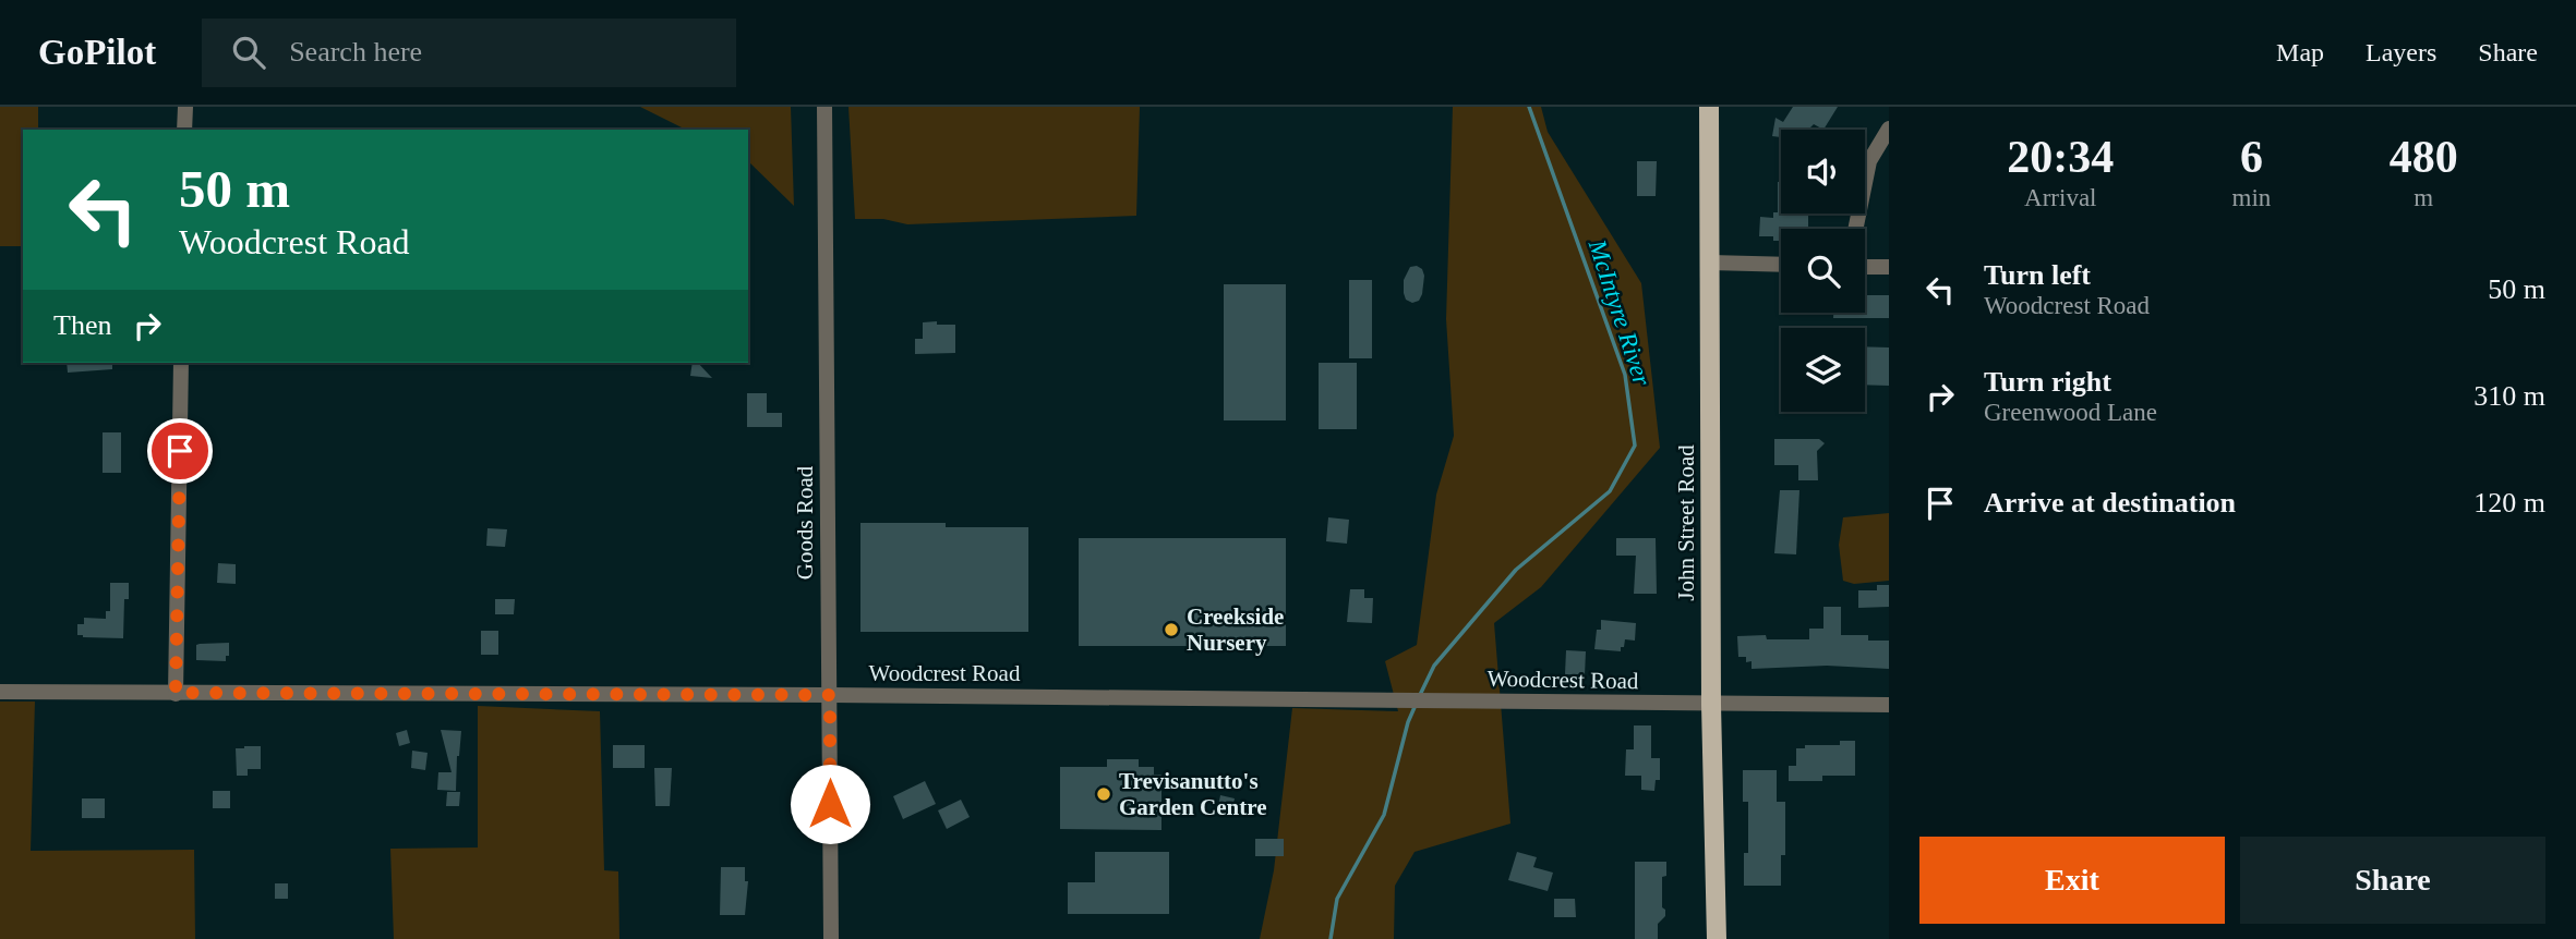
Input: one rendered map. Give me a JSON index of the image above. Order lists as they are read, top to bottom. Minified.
{"streets":{"main road":["John Street Road"],"street":["Goods Road","Woodcrest Road"]},"crossings":[["Goods Road","Woodcrest Road"],["John Street Road","Woodcrest Road"]],"water":["McIntyre River"],"places":["Creekside Nursery","Trevisanutto's Garden Centre"],"page":{"header":"GoPilot","search":"Search here","nav":["Map","Layers","Share"],"eta":["20:34","Arrival","6","min","480","m"],"turn":["50 m","Woodcrest Road"],"list":[{"name":"Turn left","note":"Woodcrest Road","value":"50 m"},{"name":"Turn right","note":"Greenwood Lane","value":"310 m"},{"name":"Arrive at destination","value":"120 m"}],"then":"Then","buttons":["Exit","Share"]}}
